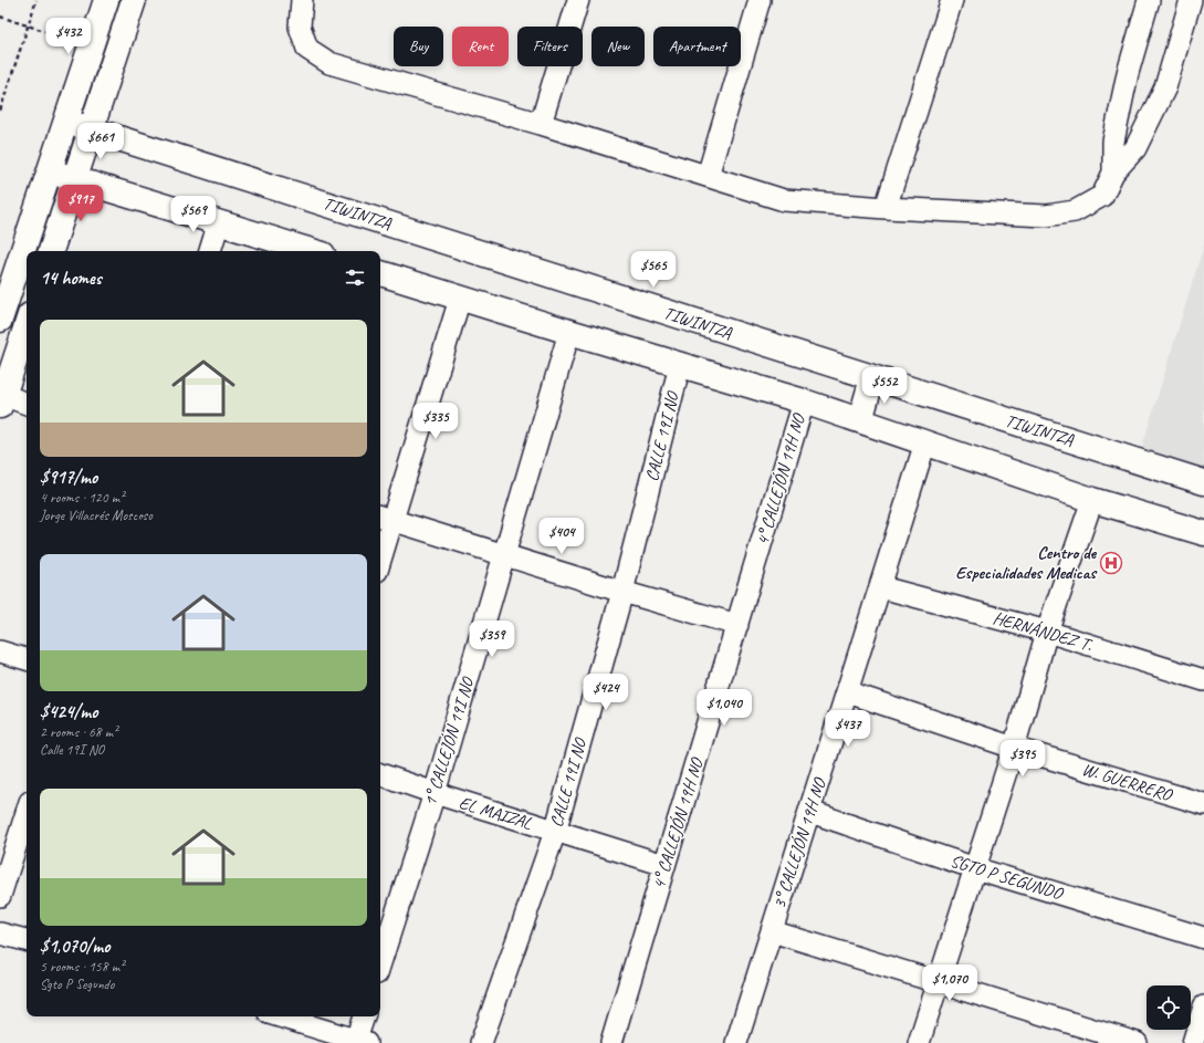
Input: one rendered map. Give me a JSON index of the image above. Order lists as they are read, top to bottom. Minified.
{"streets":{"street":["TIWINTZA","CALLE 19I NO","4° CALLEJÓN 19H NO","HERNÁNDEZ T.","1° CALLEJÓN 19I NO","W. GUERRERO","EL MAIZAL","3° CALLEJÓN 19H NO","SGTO P SEGUNDO"]},"crossings":[["CALLE 19I NO","EL MAIZAL"],["4° CALLEJÓN 19H NO","EL MAIZAL"],["HERNÁNDEZ T.","3° CALLEJÓN 19H NO"],["1° CALLEJÓN 19I NO","EL MAIZAL"],["W. GUERRERO","3° CALLEJÓN 19H NO"],["3° CALLEJÓN 19H NO","SGTO P SEGUNDO"]],"places":{"hospital":["Centro de Especialidades Medicas"]},"page":{"price":["$432","$661","$917","$569","$565","$552","$335","$404","$359","$424","$1,040","$437","$395","$1,070"],"chip":["Buy","Rent","Filters","New","Apartment"],"heading":"14 homes","list":[{"name":"$917/mo","note":"4 rooms · 120 m² · Jorge Villacrés Moscoso"},{"name":"$424/mo","note":"2 rooms · 68 m² · Calle 19I NO"},{"name":"$1,070/mo","note":"5 rooms · 158 m² · Sgto P Segundo"}]}}
